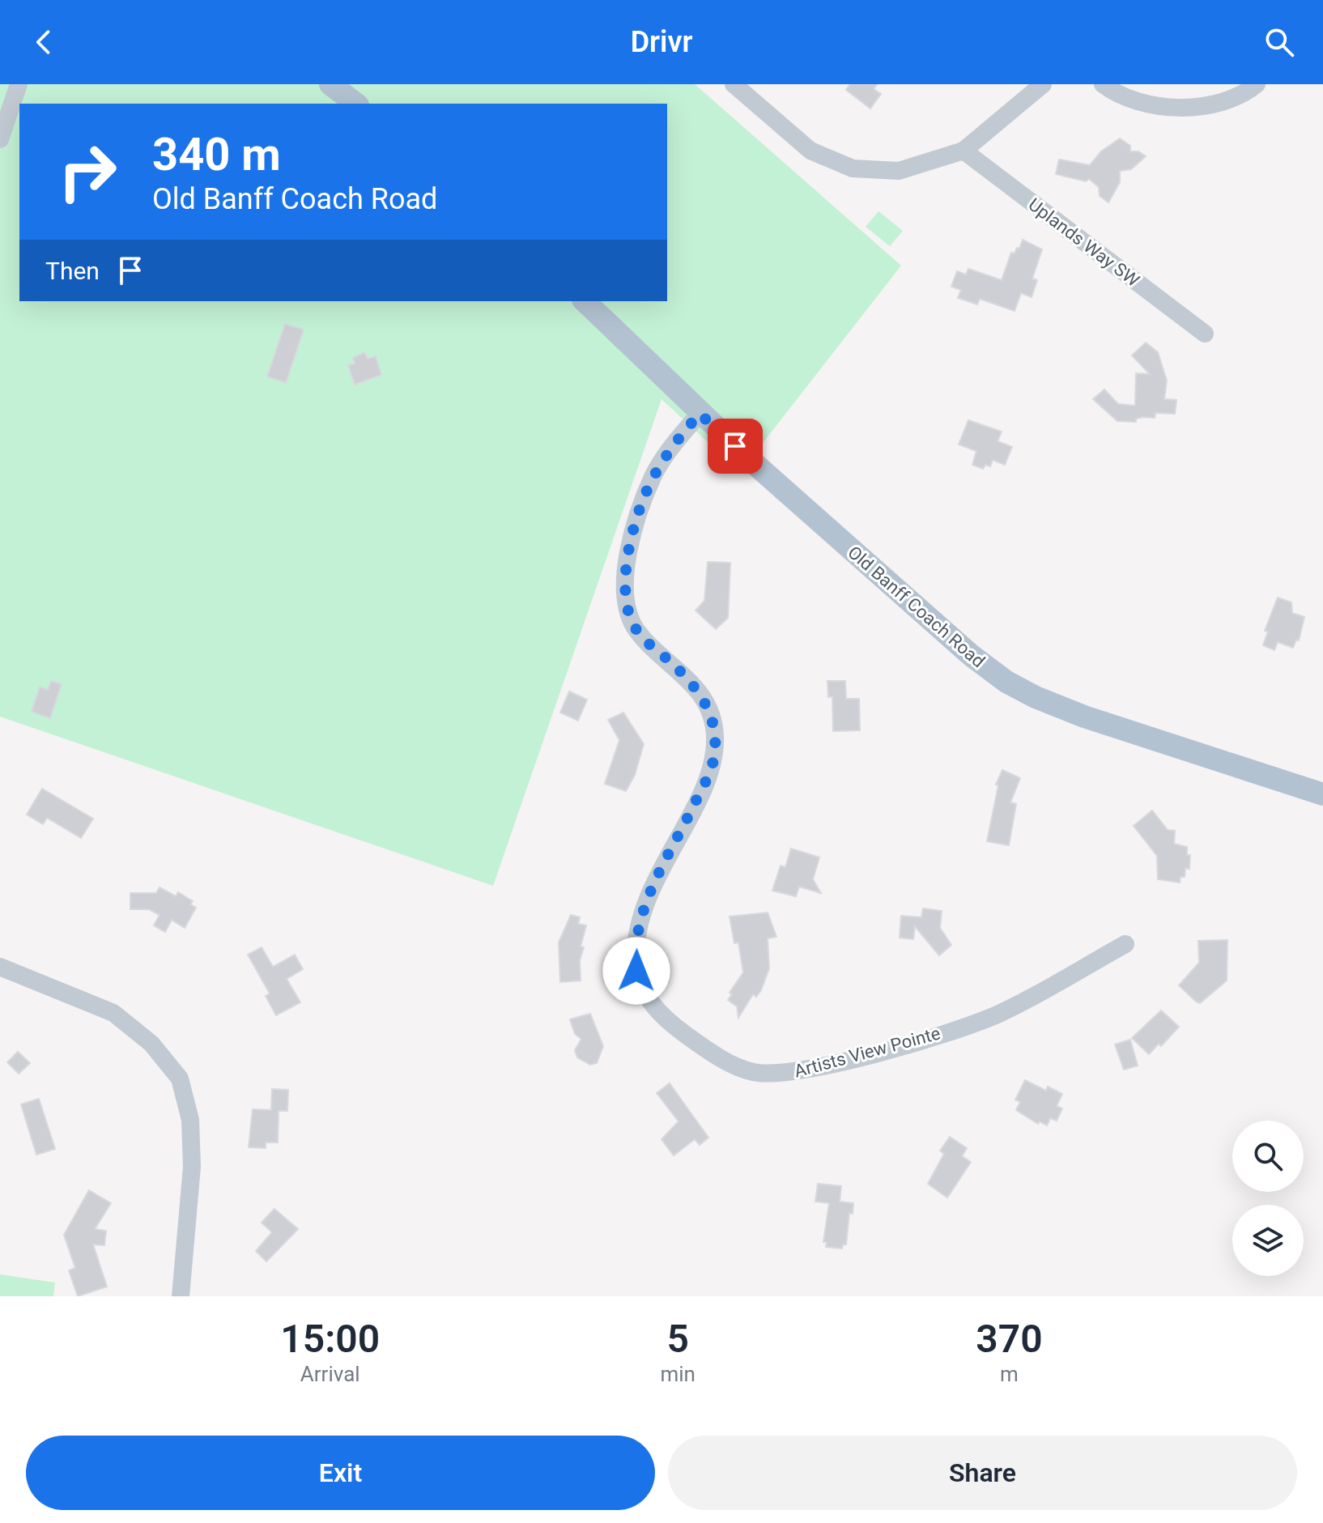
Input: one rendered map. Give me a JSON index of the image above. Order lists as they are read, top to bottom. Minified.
{"streets":{"main road":["Old Banff Coach Road"],"street":["Uplands Way SW","Artists View Pointe"]},"crossings":[["Old Banff Coach Road","Artists View Pointe"]],"page":{"header":"Drivr","turn":["340 m","Old Banff Coach Road"],"then":"Then","eta":["15:00","Arrival","5","min","370","m"],"buttons":["Exit","Share"]}}
